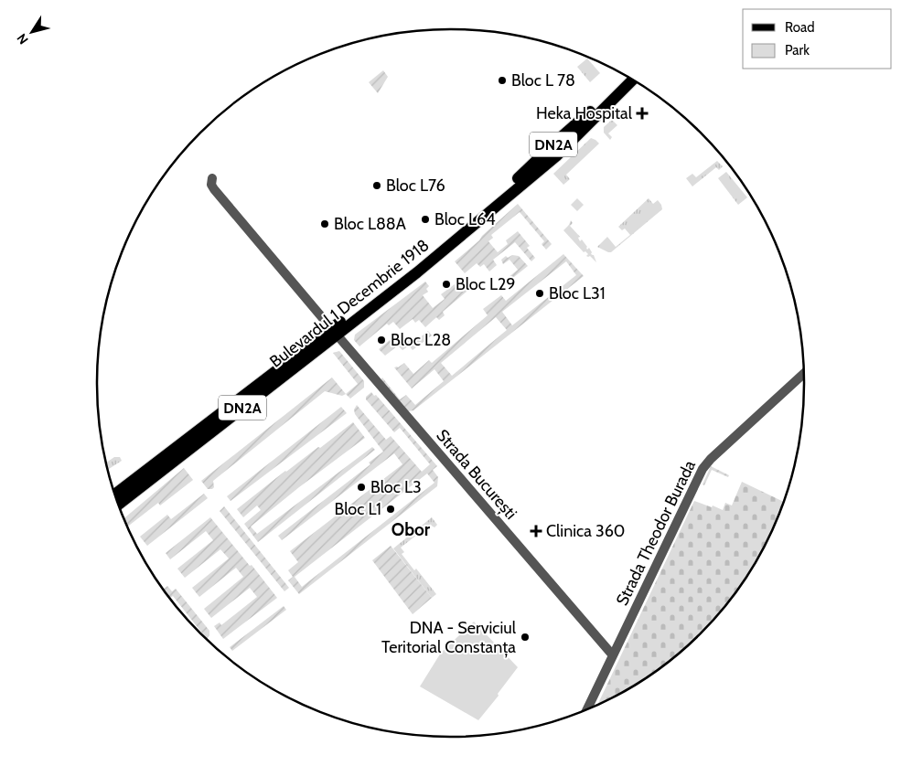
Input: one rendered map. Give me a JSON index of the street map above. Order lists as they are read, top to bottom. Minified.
{"streets":{"main road":["DN2A","Bulevardul 1 Decembrie 1918"],"street":["Strada București","Strada Theodor Burada"]},"crossings":[["Bulevardul 1 Decembrie 1918","Strada București"],["Strada București","Strada Theodor Burada"]],"districts":["Obor"],"places":{"other":["Bloc L 78","Bloc L76","Bloc L64","Bloc L88A","Bloc L29","Bloc L31","Bloc L28","Bloc L3","Bloc L1","DNA - Serviciul Teritorial Constanța"],"health":["Heka Hospital","Clinica 360"]},"legend":["Road","Park"],"north":"bottom left"}
